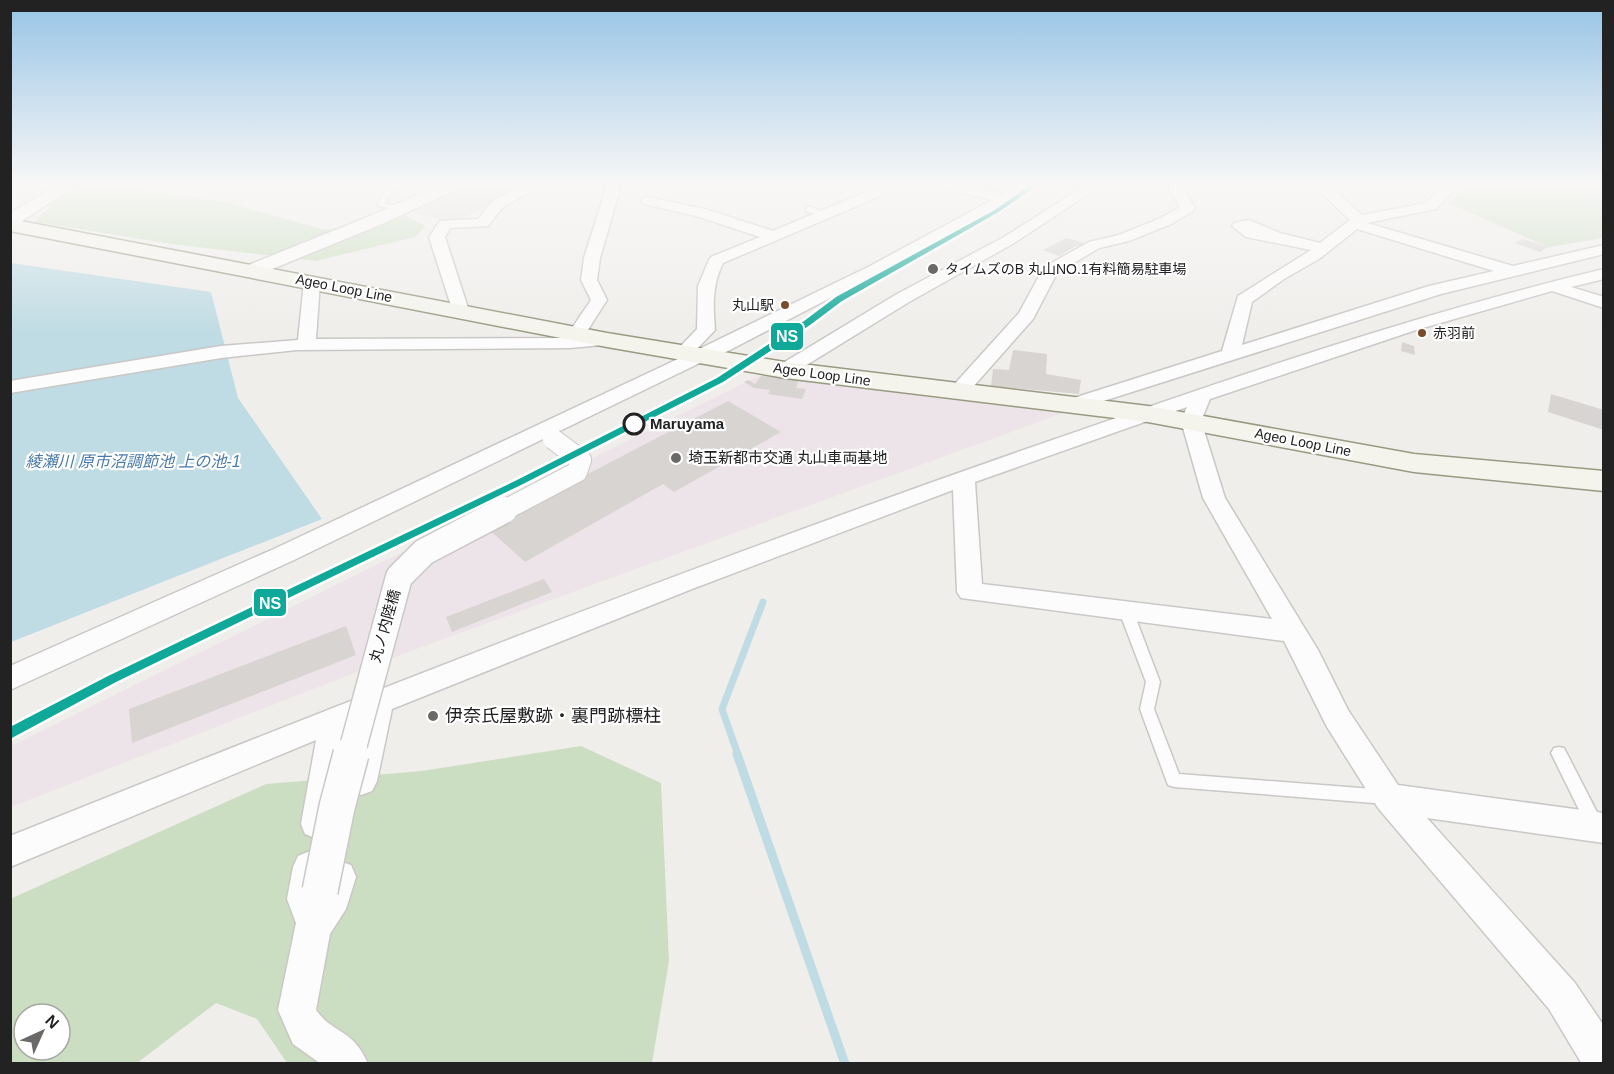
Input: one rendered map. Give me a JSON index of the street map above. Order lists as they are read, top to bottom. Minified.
{"streets":{"main road":["Ageo Loop Line"],"street":["丸ノ内陸橋"]},"water":["綾瀬川 原市沼調節池 上の池-1"],"places":["タイムズのB 丸山NO.1有料簡易駐車場","丸山駅","赤羽前","Maruyama","埼玉新都市交通 丸山車両基地","伊奈氏屋敷跡・裏門跡標柱"],"lines":["transit line NS"],"north":"top right"}
